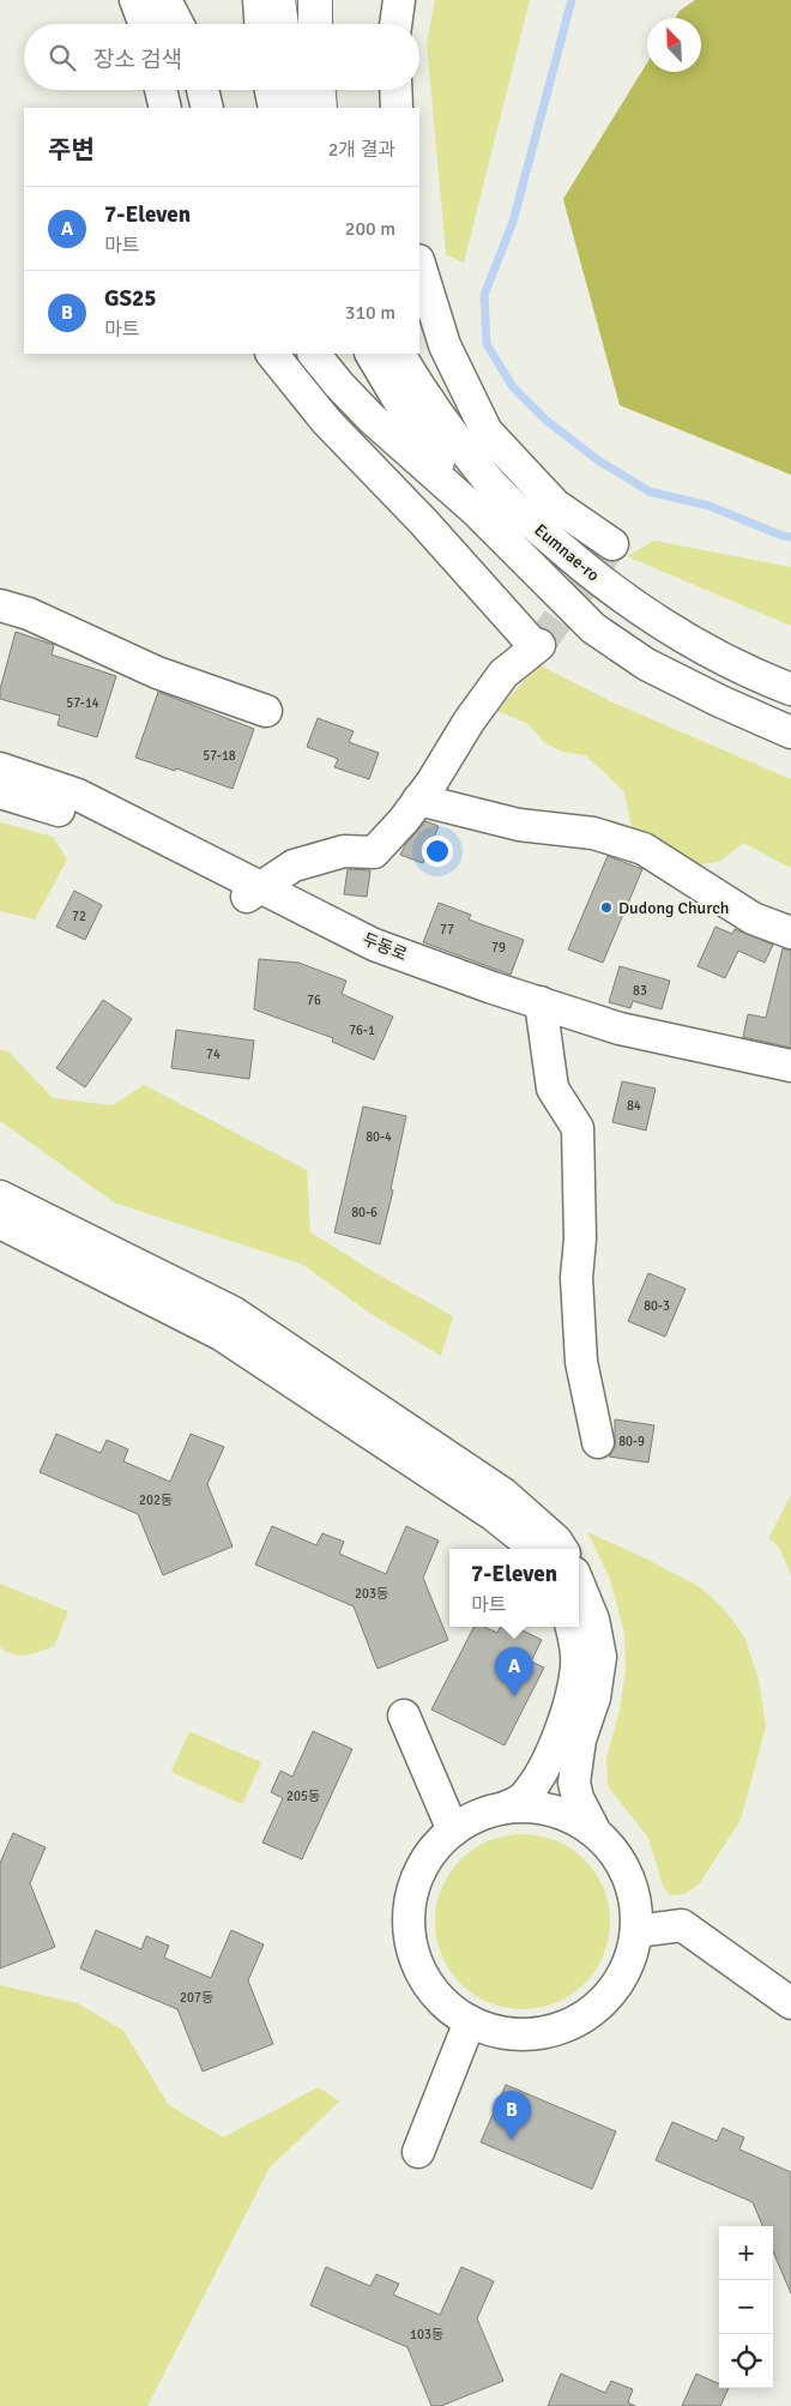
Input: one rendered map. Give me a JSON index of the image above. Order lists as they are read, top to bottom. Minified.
{"streets":{"street":["Eumnae-ro","두동로"]},"places":["Dudong Church"],"house_numbers":["57-14","57-18","72","77","79","83","76","76-1","74","84","80-4","80-6","80-3","80-9","202동","203동","205동","207동","103동"],"north":"top left","page":{"search":"장소 검색","heading":["주변","2개 결과"],"list":[{"mark":"A","name":"7-Eleven","note":"마트","value":"200 m"},{"mark":"B","name":"GS25","note":"마트","value":"310 m"}],"popup":["7-Eleven","마트"],"pins":["A","B"],"map_buttons":["+","−"]}}
